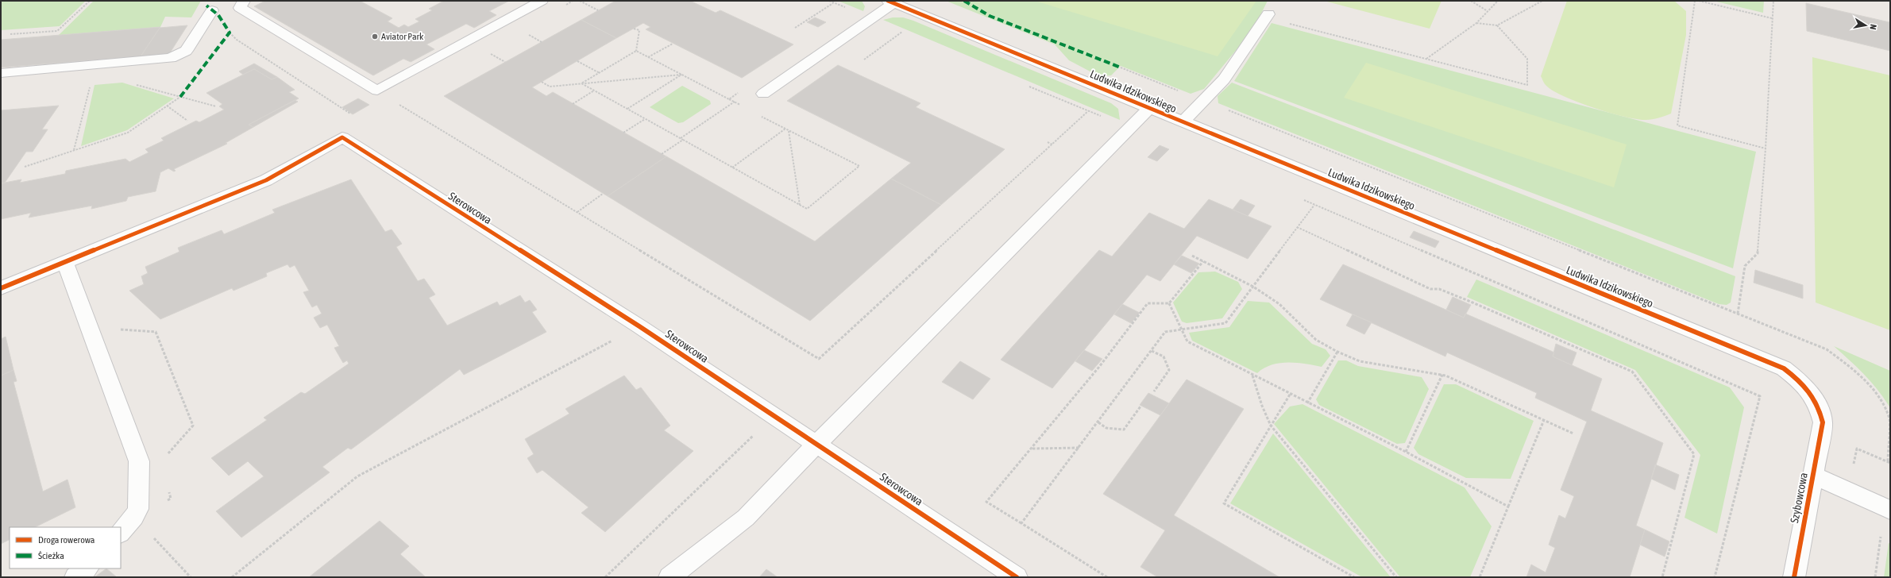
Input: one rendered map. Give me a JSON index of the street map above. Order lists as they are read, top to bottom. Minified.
{"streets":{"street":["Ludwika Idzikowskiego","Sterowcowa","Szybowcowa"]},"crossings":[["Ludwika Idzikowskiego","Szybowcowa"]],"places":["Aviator Park"],"legend":["Droga rowerowa","Ścieżka"],"north":"right"}
